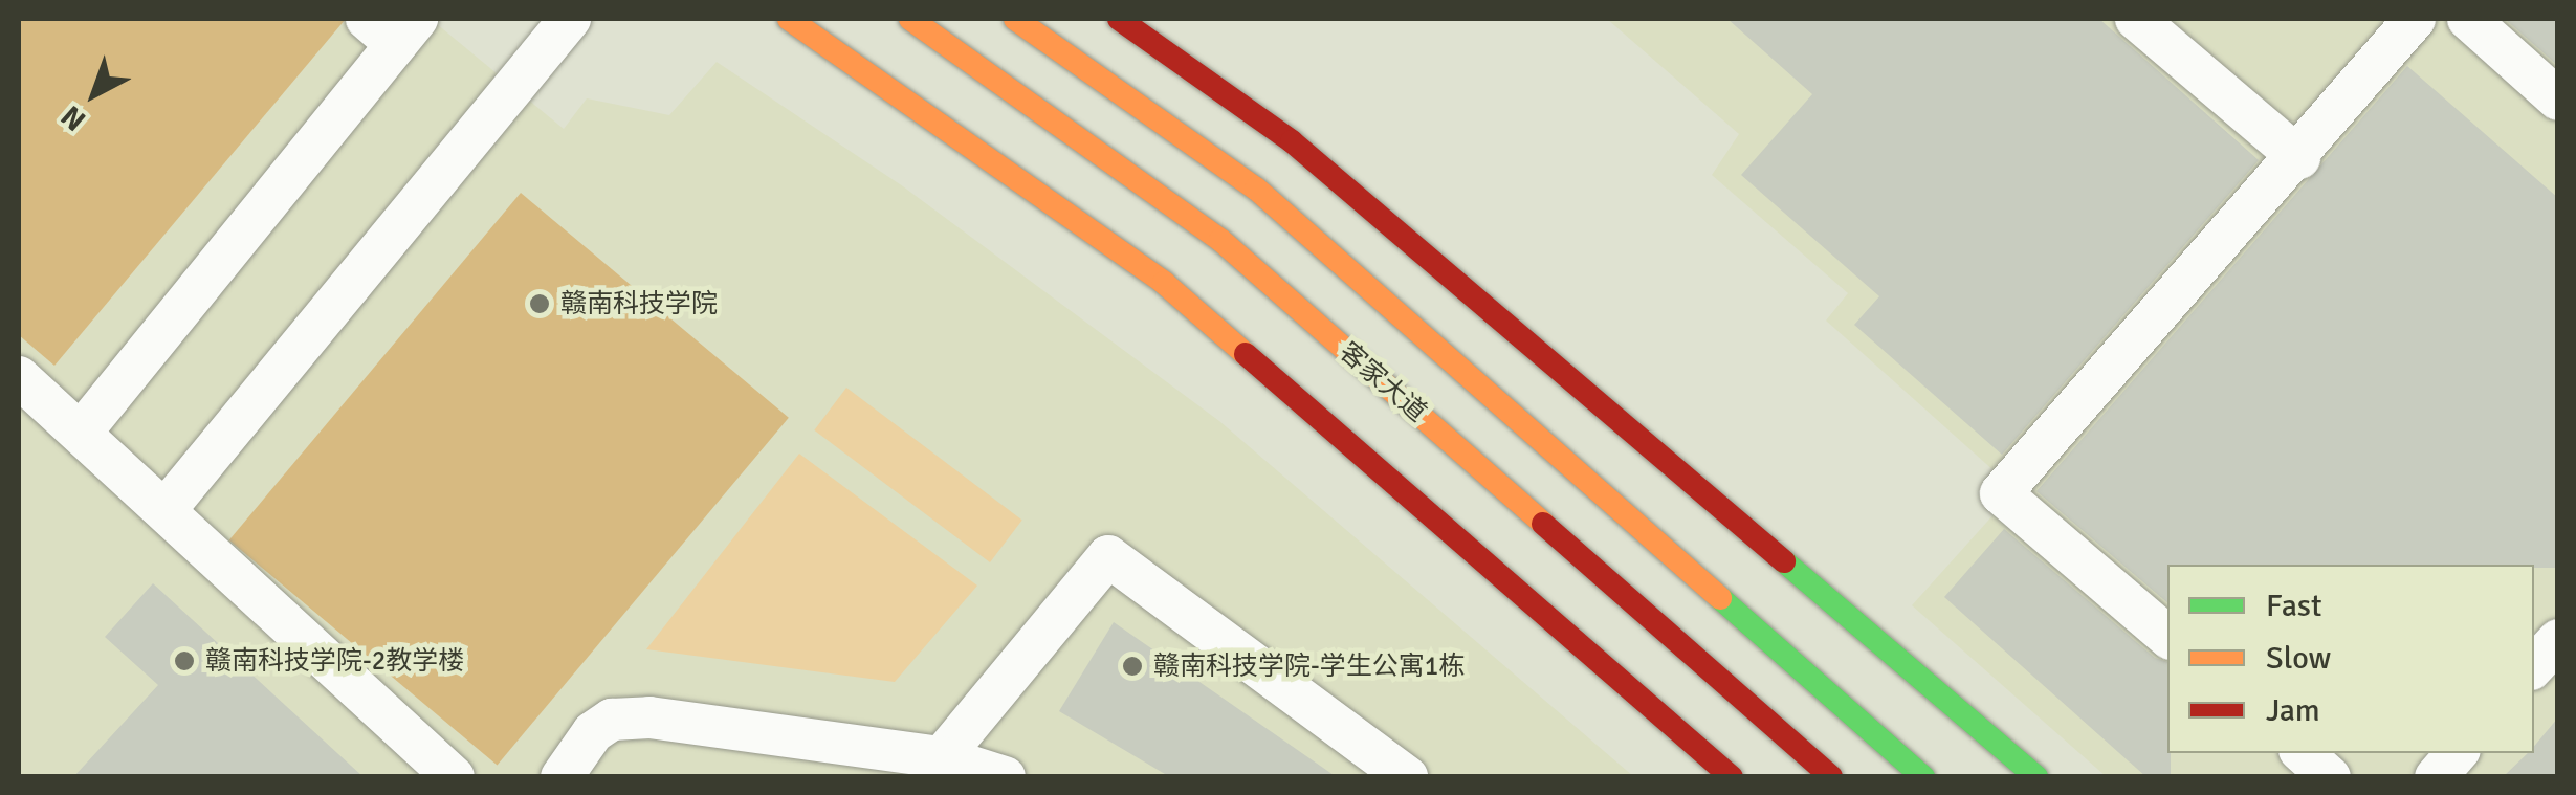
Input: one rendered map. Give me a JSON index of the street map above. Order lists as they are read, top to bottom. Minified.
{"streets":{"street":["客家大道"]},"places":["赣南科技学院","赣南科技学院-2教学楼","赣南科技学院-学生公寓1栋"],"legend":["Fast","Slow","Jam"],"north":"bottom left"}
